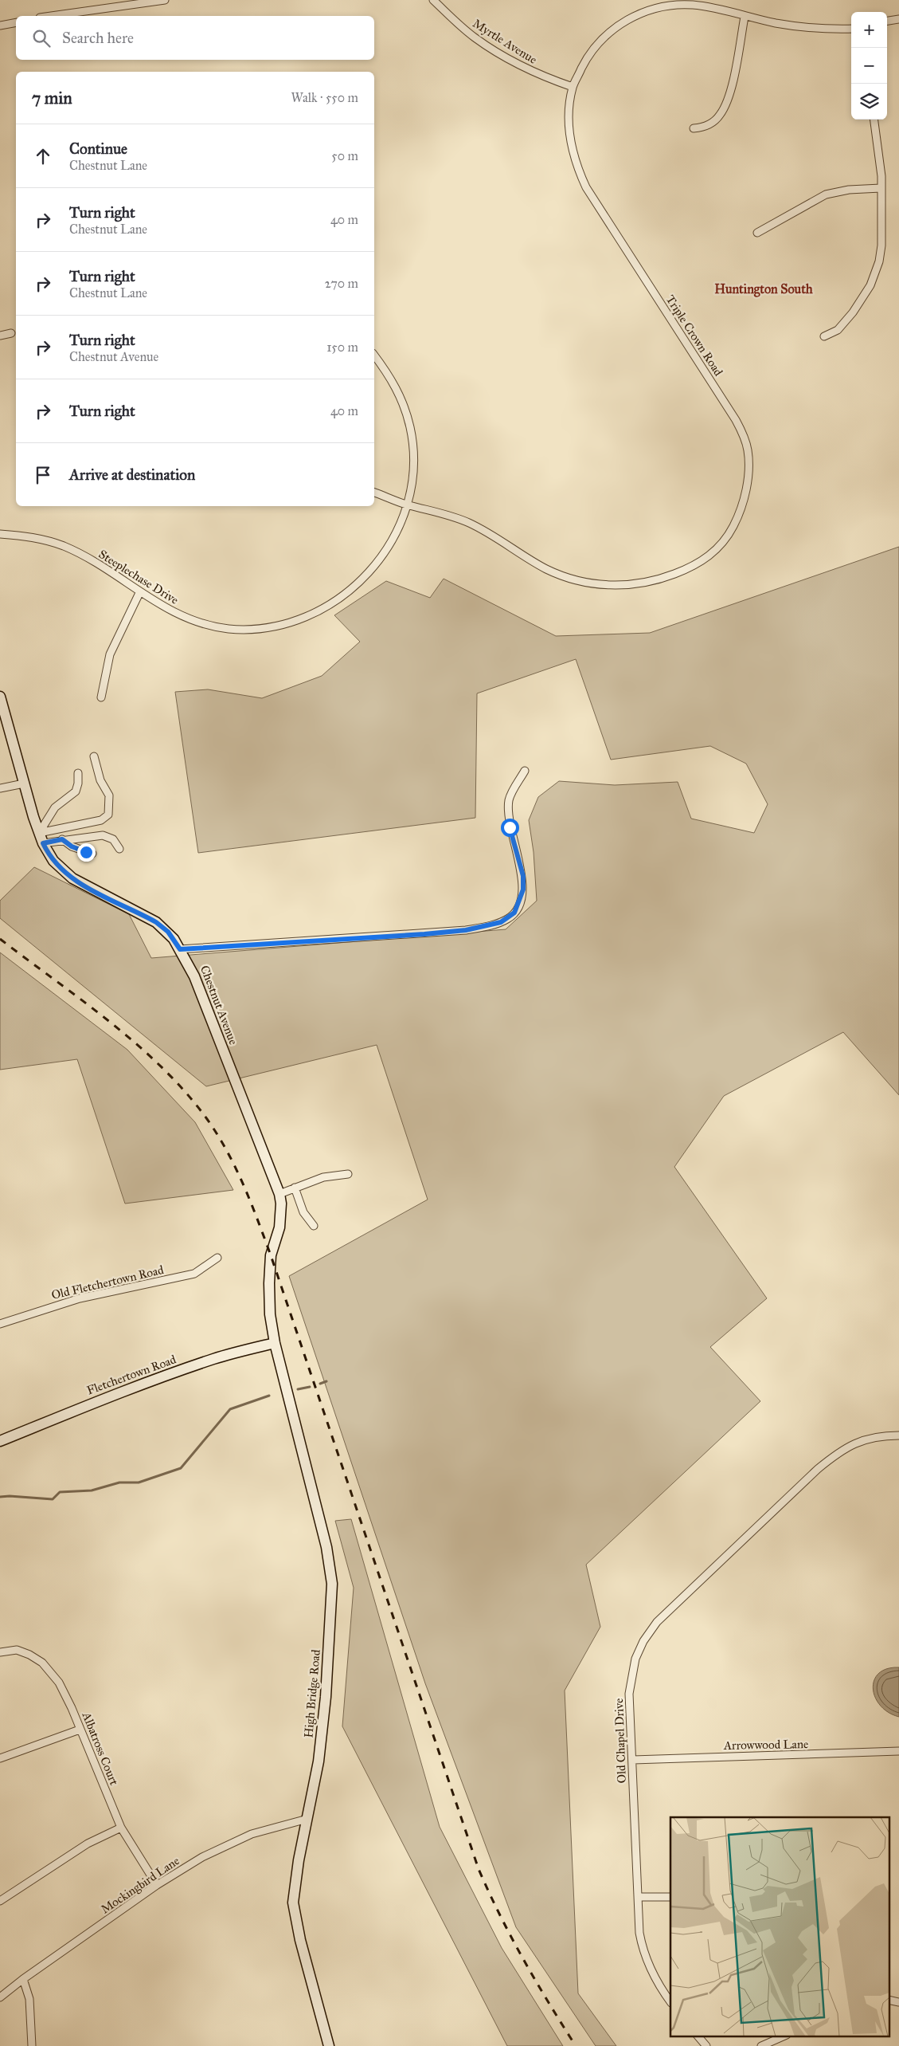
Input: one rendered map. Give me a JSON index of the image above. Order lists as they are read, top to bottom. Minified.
{"streets":{"street":["Myrtle Avenue","Triple Crown Road","Steeplechase Drive","Chestnut Avenue","Old Fletchertown Road","Fletchertown Road","High Bridge Road","Old Chapel Drive","Arrowwood Lane","Albatross Court","Mockingbird Lane"]},"crossings":[["Myrtle Avenue","Triple Crown Road"],["Triple Crown Road","Steeplechase Drive"],["Chestnut Avenue","Fletchertown Road"],["Chestnut Avenue","High Bridge Road"],["Fletchertown Road","High Bridge Road"],["High Bridge Road","Mockingbird Lane"],["Old Chapel Drive","Arrowwood Lane"],["Albatross Court","Mockingbird Lane"]],"districts":["Huntington South"],"page":{"map_buttons":["+","−"],"search":"Search here","heading":["7 min","Walk · 550 m"],"list":[["Continue","Chestnut Lane","50 m"],["Turn right","Chestnut Lane","40 m"],["Turn right","Chestnut Lane","270 m"],["Turn right","Chestnut Avenue","150 m"],["Turn right","40 m"],"Arrive at destination"]}}
